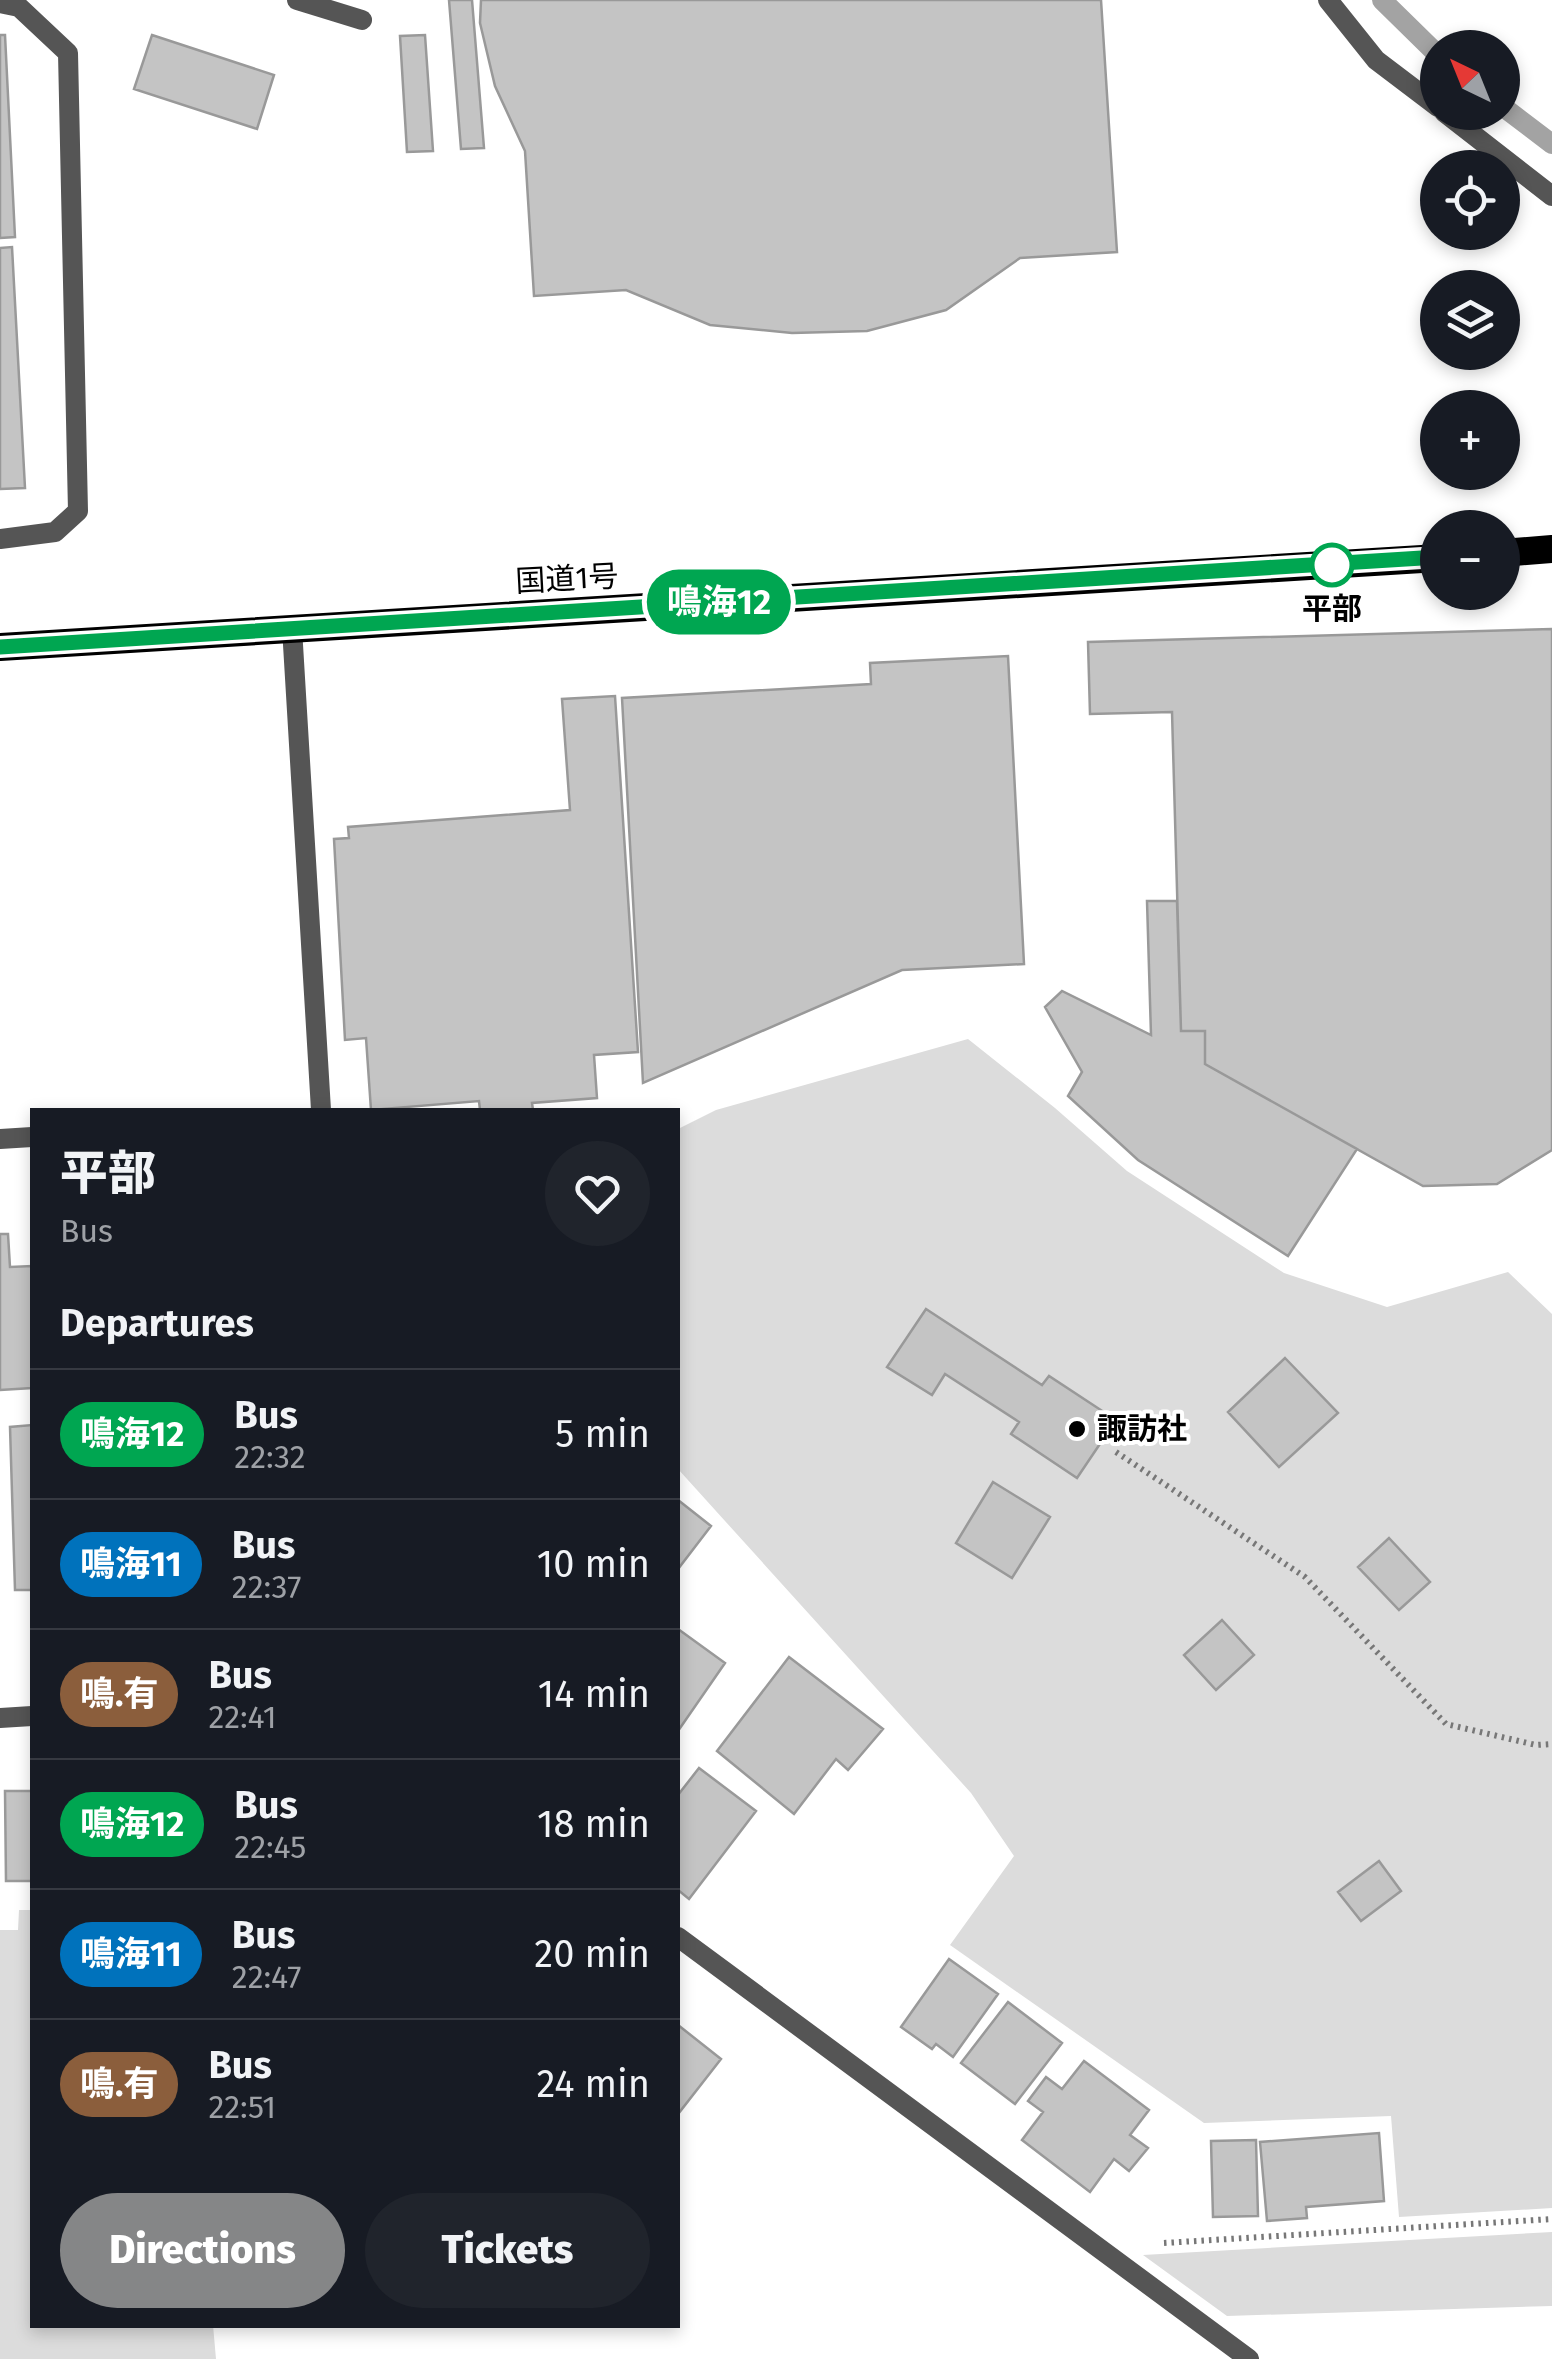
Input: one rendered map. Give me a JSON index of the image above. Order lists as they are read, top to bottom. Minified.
{"streets":{"highway":["国道1号"]},"places":["平部","諏訪社"],"lines":["bus line 鳴海12"],"north":"top left","page":{"on_map":"鳴海12","map_buttons":["+","−"],"heading":[["平部","Bus"],"Departures"],"list":[{"mark":"鳴海12","name":"Bus","note":"22:32","value":"5 min"},{"mark":"鳴海11","name":"Bus","note":"22:37","value":"10 min"},{"mark":"鳴.有","name":"Bus","note":"22:41","value":"14 min"},{"mark":"鳴海12","name":"Bus","note":"22:45","value":"18 min"},{"mark":"鳴海11","name":"Bus","note":"22:47","value":"20 min"},{"mark":"鳴.有","name":"Bus","note":"22:51","value":"24 min"}],"buttons":["Directions","Tickets"]}}
